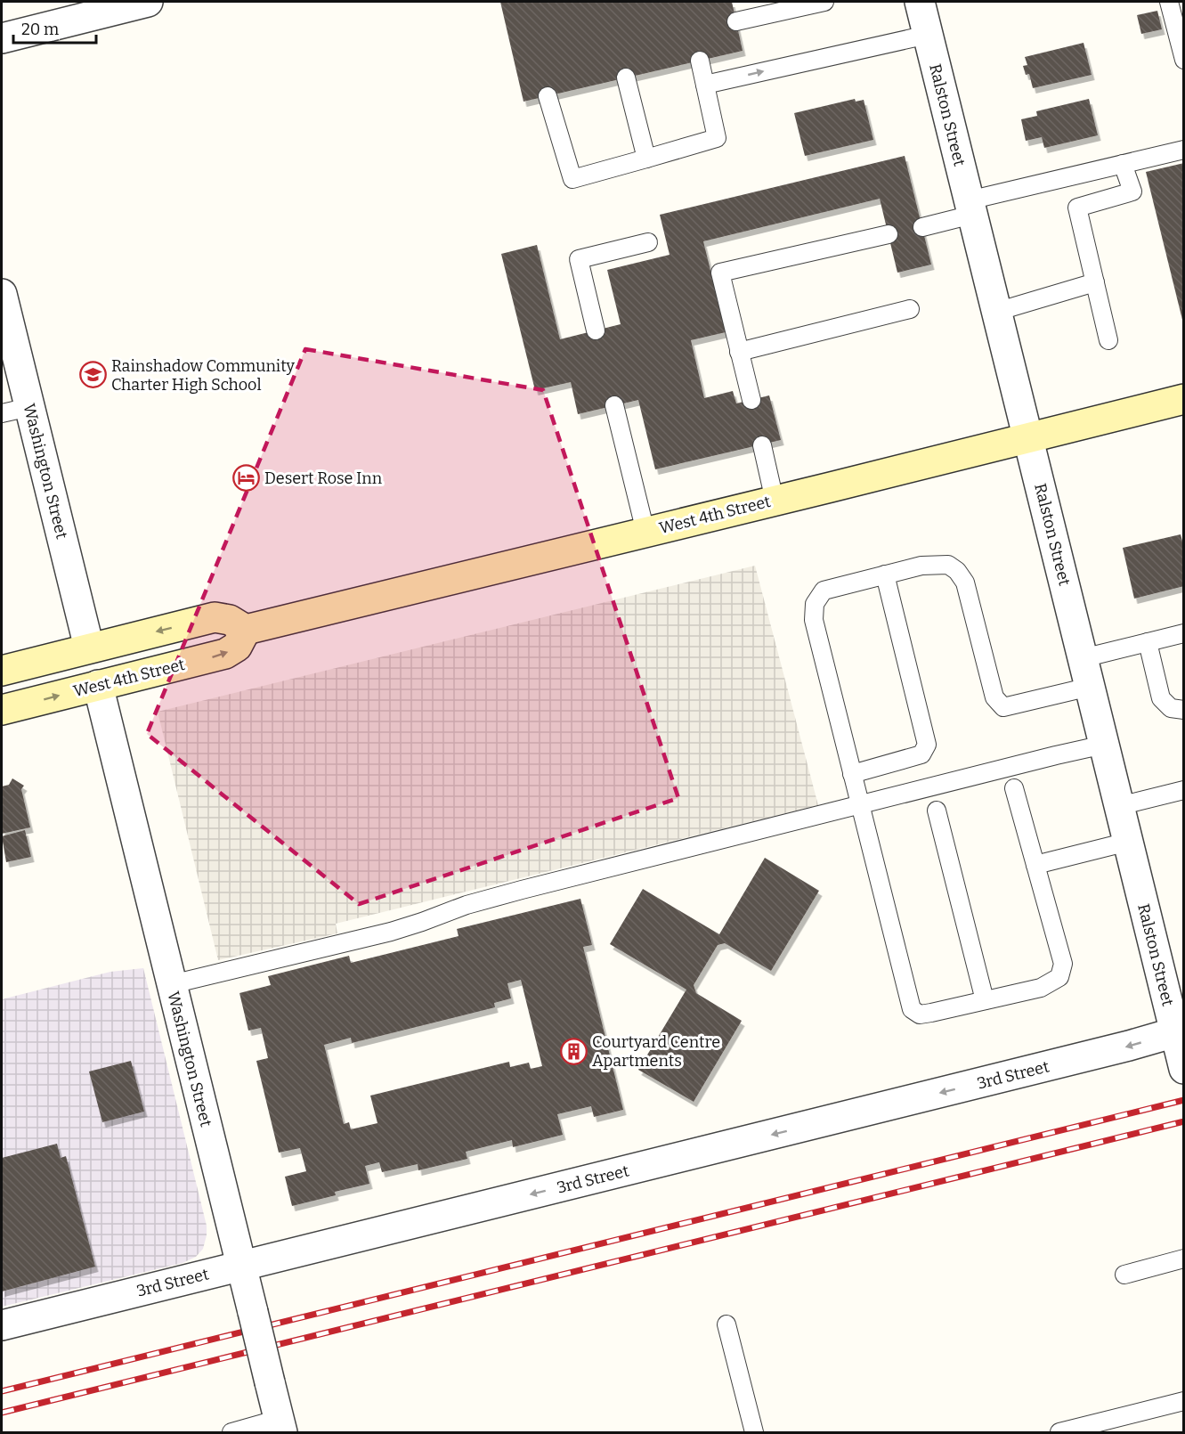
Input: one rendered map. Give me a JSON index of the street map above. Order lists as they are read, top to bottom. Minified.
{"streets":{"main road":["West 4th Street"],"street":["Ralston Street","Washington Street","3rd Street"]},"crossings":[["Ralston Street","West 4th Street"],["Ralston Street","3rd Street"],["Washington Street","West 4th Street"],["Washington Street","3rd Street"]],"one_way":["3rd Street"],"places":{"school or university":["Rainshadow Community Charter High School"],"hotel":["Desert Rose Inn"],"building":["Courtyard Centre Apartments"]},"scale_bar":"20 m"}
